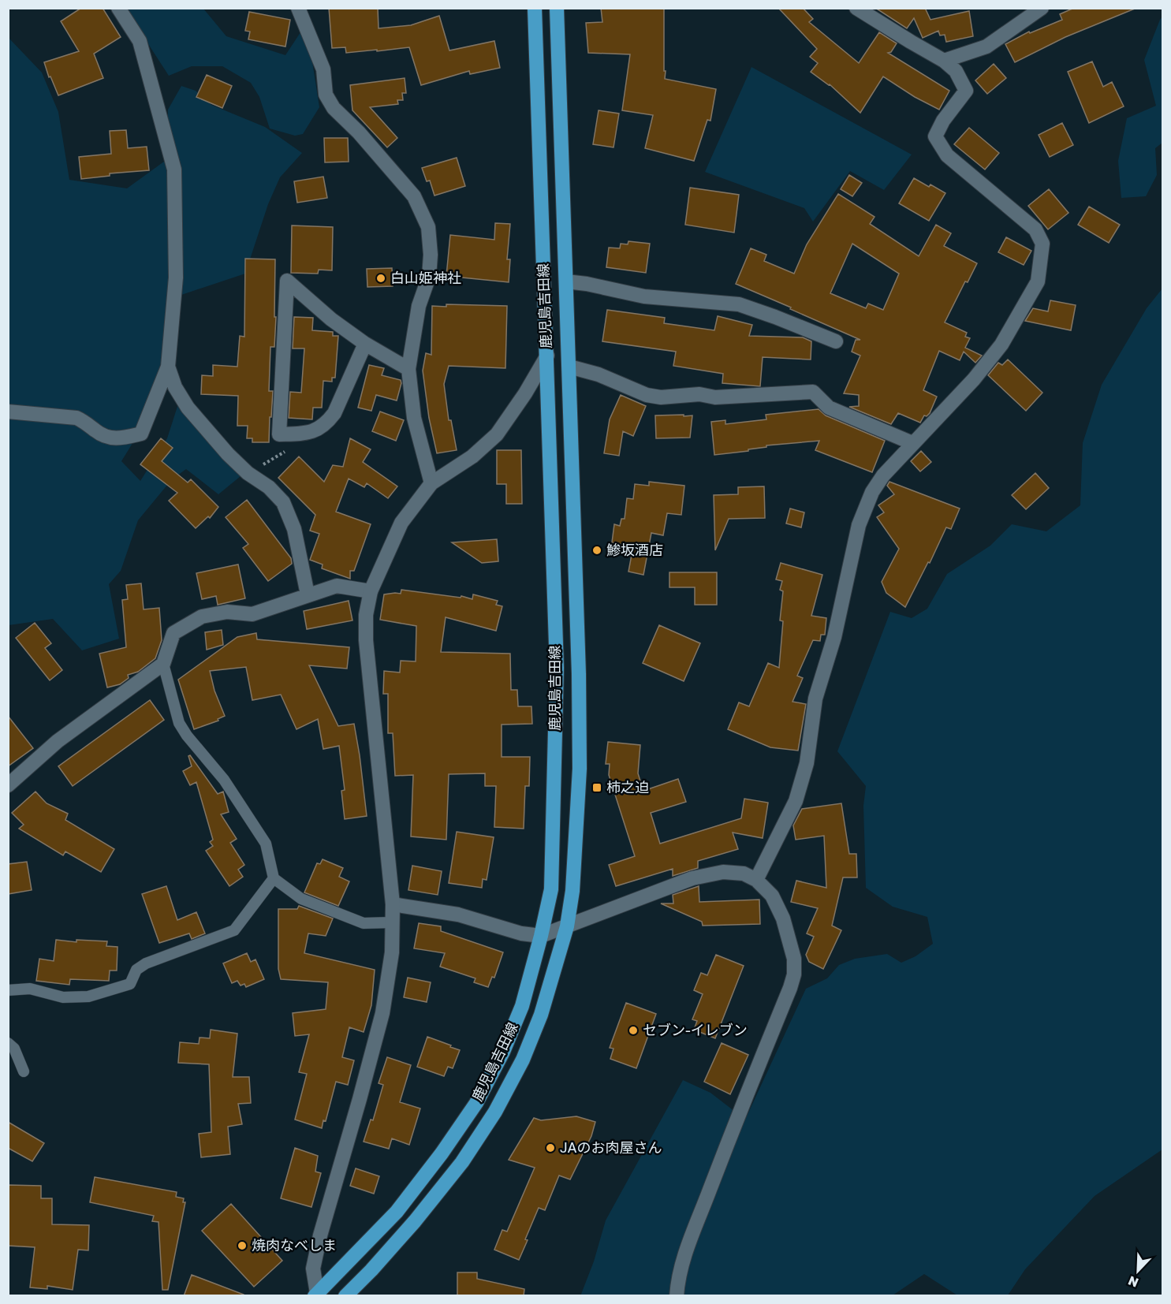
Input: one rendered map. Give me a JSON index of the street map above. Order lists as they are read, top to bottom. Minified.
{"streets":{"main road":["鹿児島吉田線"]},"places":{"other":["白山姫神社","鯵坂酒店","セブン-イレブン","JAのお肉屋さん","焼肉なべしま"],"transit":["柿之迫"]},"north":"bottom left"}
